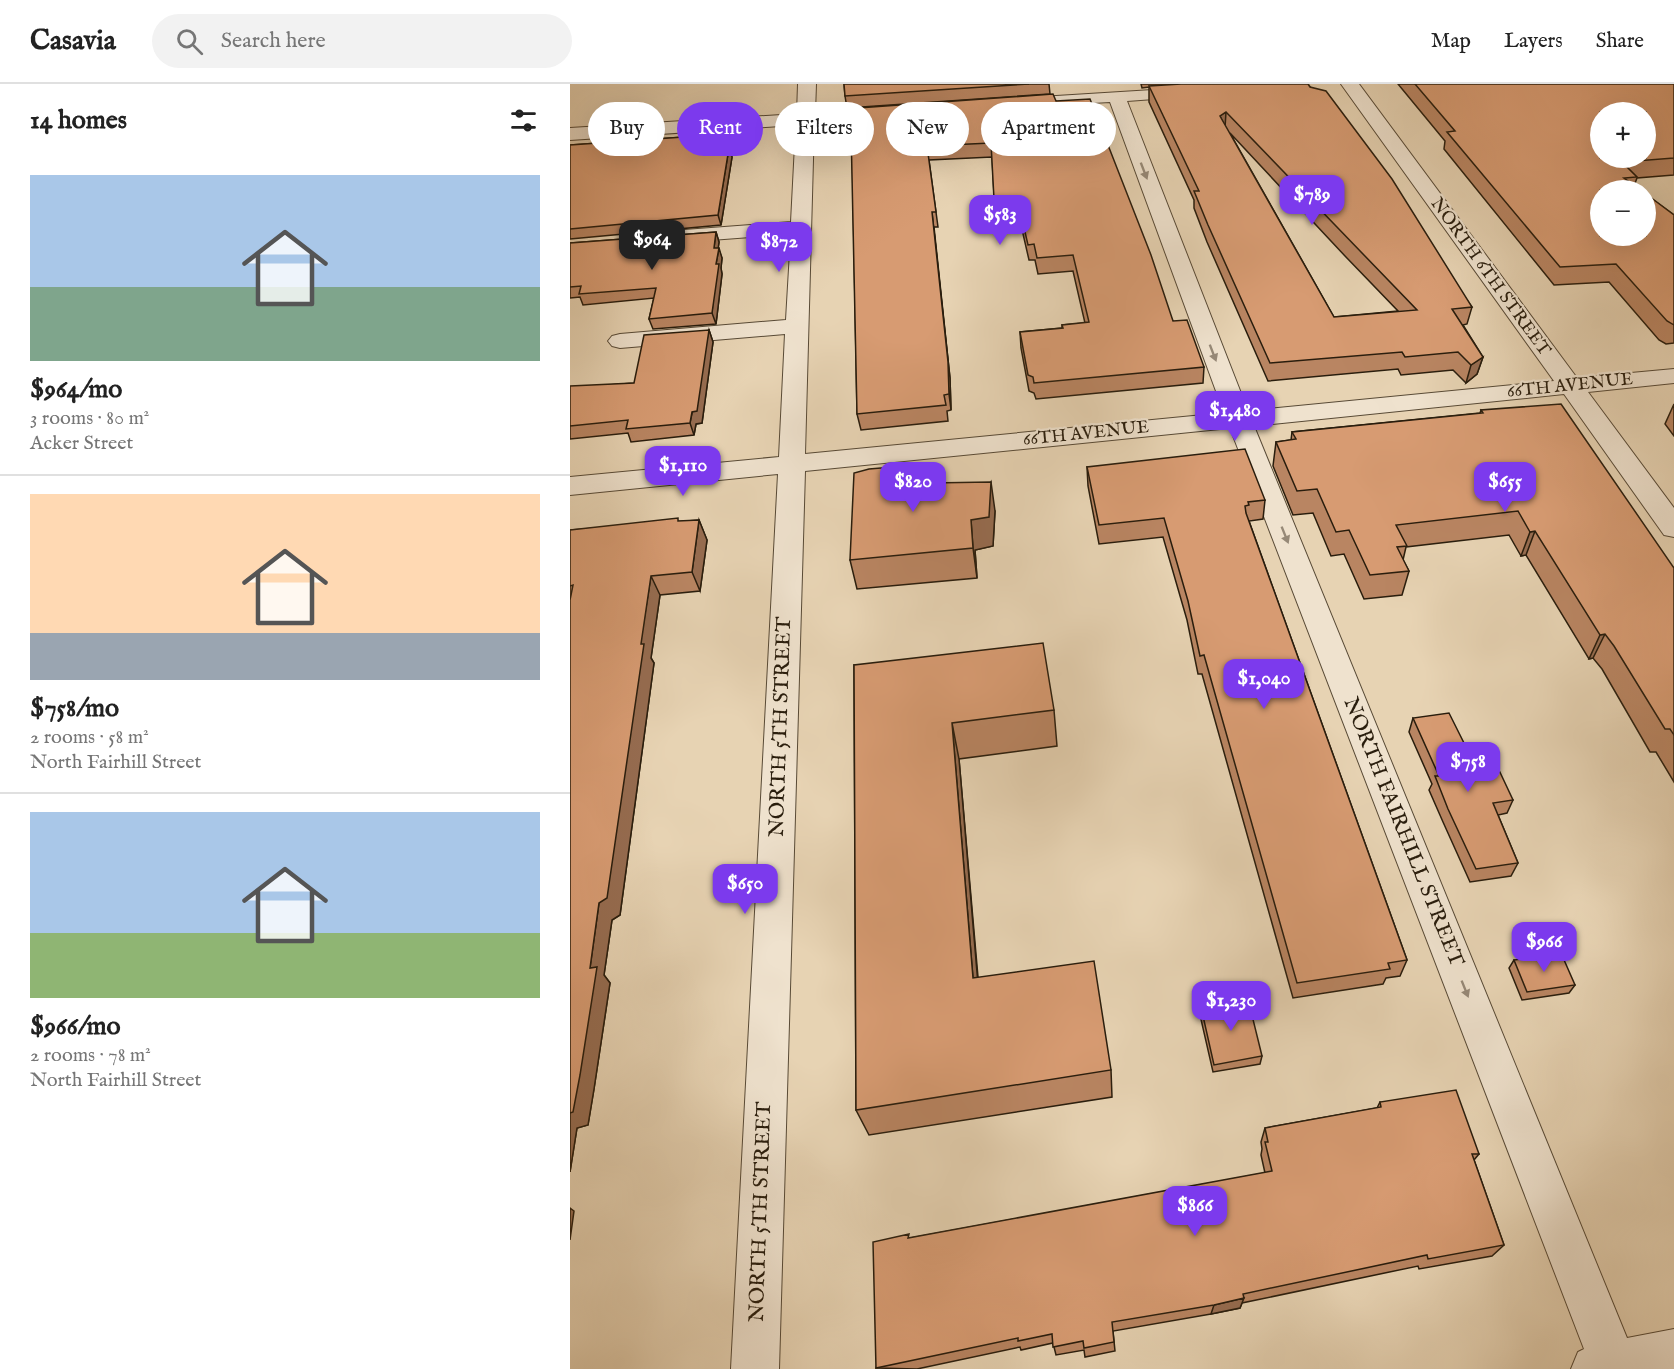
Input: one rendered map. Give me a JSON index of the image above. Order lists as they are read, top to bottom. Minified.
{"streets":{"street":["NORTH 6TH STREET","66TH AVENUE","NORTH 5TH STREET","NORTH FAIRHILL STREET"]},"crossings":[["NORTH 6TH STREET","66TH AVENUE"],["66TH AVENUE","NORTH 5TH STREET"],["66TH AVENUE","NORTH FAIRHILL STREET"]],"one_way":["NORTH FAIRHILL STREET"],"page":{"header":"Casavia","search":"Search here","nav":["Map","Layers","Share"],"heading":"14 homes","map_buttons":["+","−"],"chip":["Buy","Rent","Filters","New","Apartment"],"list":[{"name":"$964/mo","note":"3 rooms · 80 m² · Acker Street"},{"name":"$758/mo","note":"2 rooms · 58 m² · North Fairhill Street"},{"name":"$966/mo","note":"2 rooms · 78 m² · North Fairhill Street"}],"price":["$789","$583","$964","$872","$1,480","$1,110","$820","$655","$1,040","$758","$650","$966","$1,230","$866"]}}
